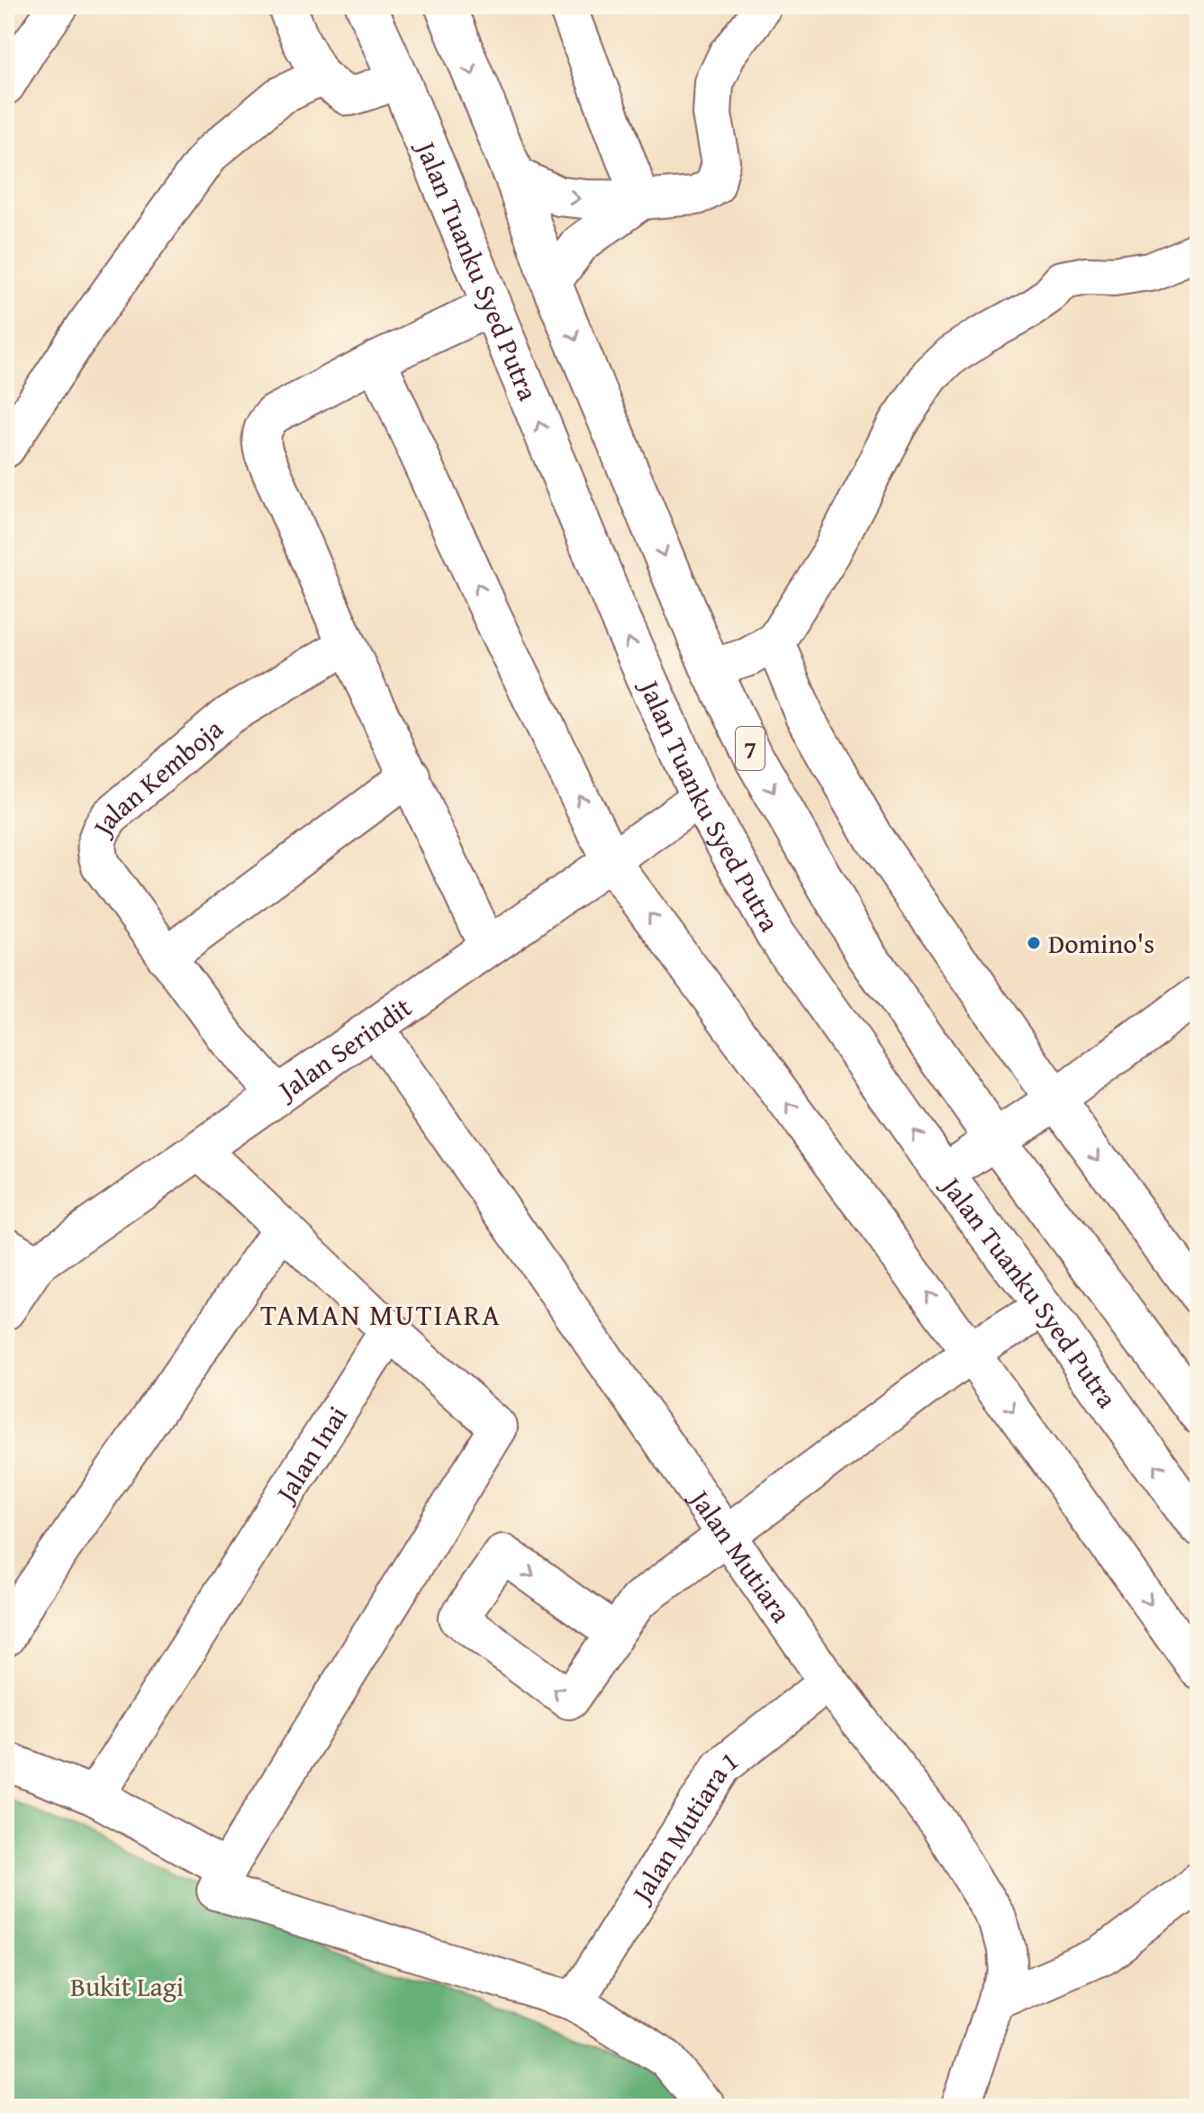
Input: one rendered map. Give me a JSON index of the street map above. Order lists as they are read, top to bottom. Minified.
{"streets":{"main road":["Jalan Tuanku Syed Putra","7"],"street":["Jalan Kemboja","Jalan Serindit","Jalan Inai","Jalan Mutiara","Jalan Mutiara 1"]},"crossings":[["Jalan Tuanku Syed Putra","Jalan Serindit"],["Jalan Kemboja","Jalan Serindit"],["Jalan Serindit","Jalan Mutiara"],["Jalan Mutiara","Jalan Mutiara 1"]],"districts":["TAMAN MUTIARA"],"parks":["Bukit Lagi"],"places":["Domino's"]}
